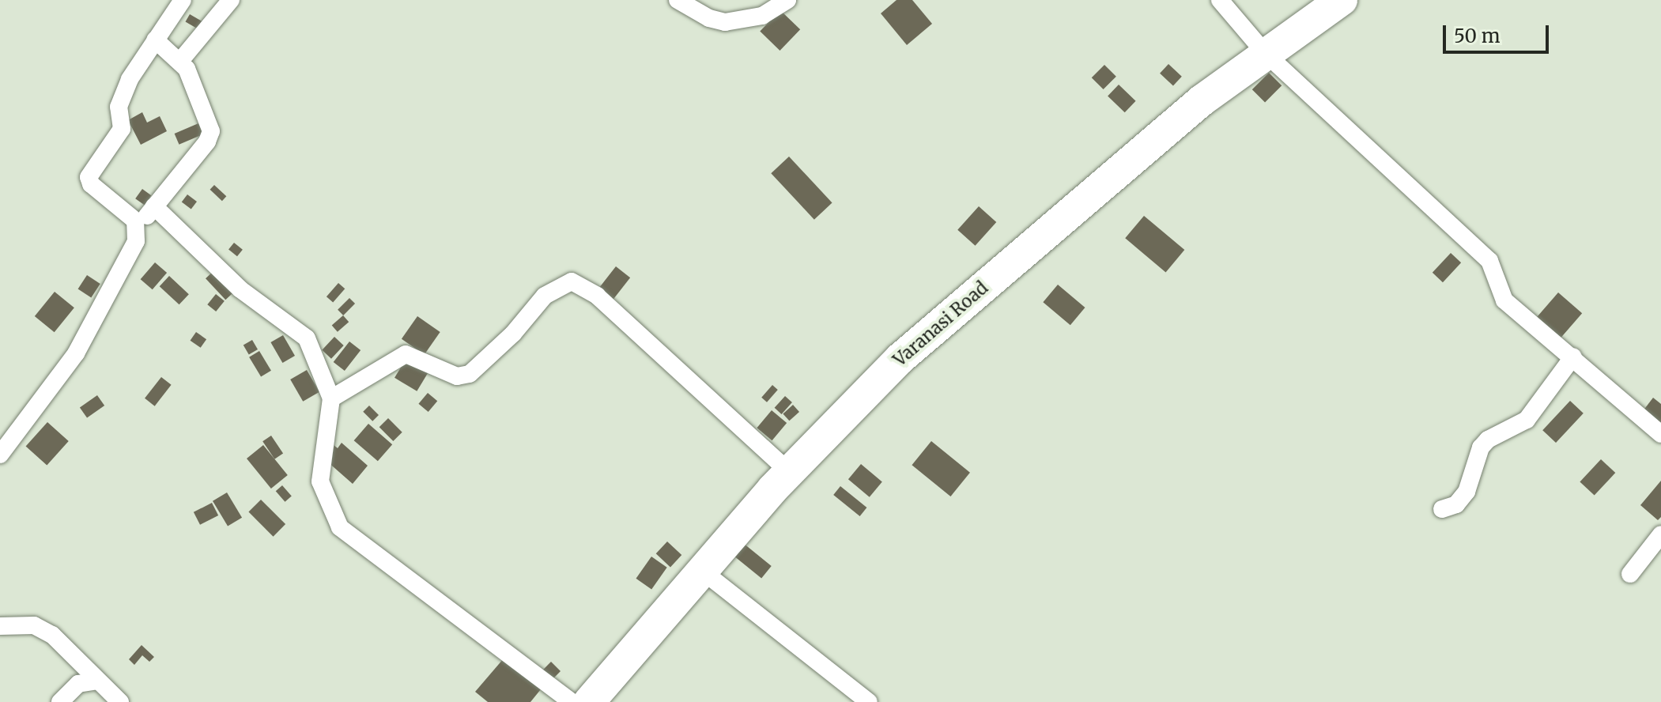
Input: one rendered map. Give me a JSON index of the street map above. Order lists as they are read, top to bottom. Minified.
{"streets":{"highway":["Varanasi Road"]},"scale_bar":"50 m"}
